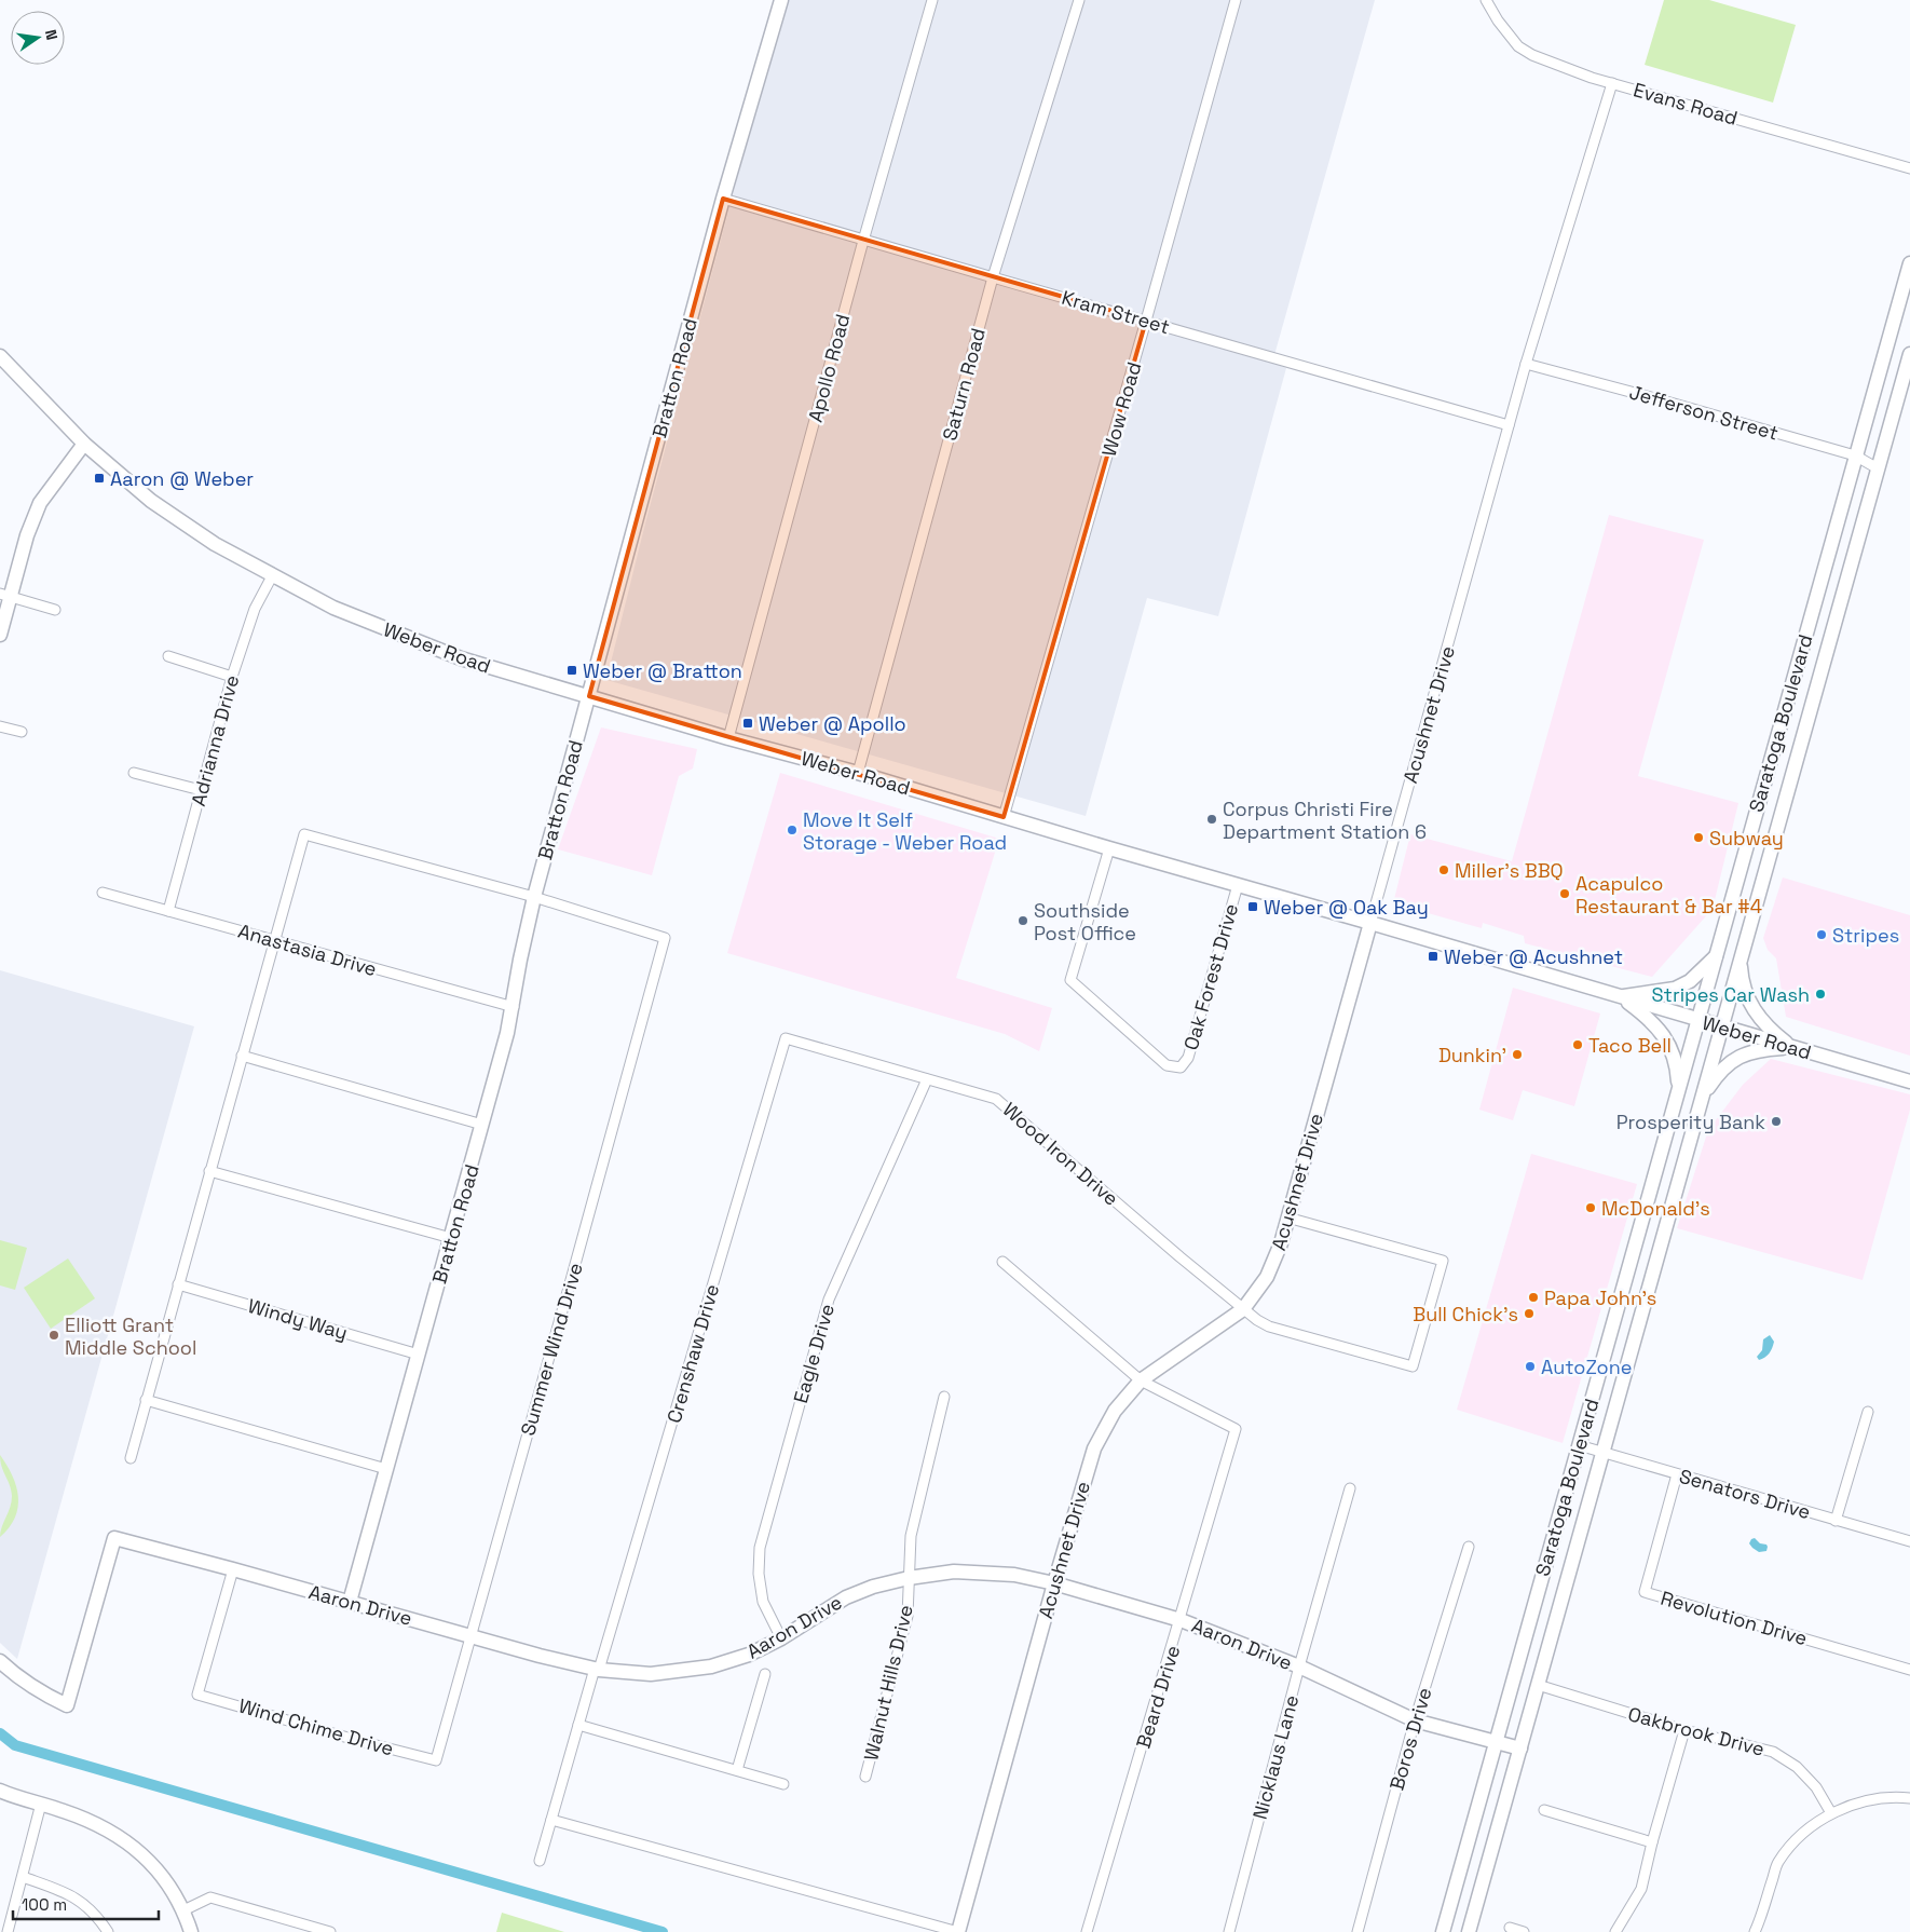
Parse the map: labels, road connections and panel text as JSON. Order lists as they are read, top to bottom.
{
  "streets": {
    "main road": [
      "Bratton Road",
      "Weber Road",
      "Acushnet Drive",
      "Saratoga Boulevard",
      "Aaron Drive"
    ],
    "street": [
      "Evans Road",
      "Kram Street",
      "Apollo Road",
      "Saturn Road",
      "Wow Road",
      "Jefferson Street",
      "Adrianna Drive",
      "Anastasia Drive",
      "Oak Forest Drive",
      "Wood Iron Drive",
      "Windy Way",
      "Summer Wind Drive",
      "Crenshaw Drive",
      "Eagle Drive",
      "Senators Drive",
      "Revolution Drive",
      "Walnut Hills Drive",
      "Beard Drive",
      "Wind Chime Drive",
      "Oakbrook Drive",
      "Boros Drive",
      "Nicklaus Lane"
    ]
  },
  "crossings": [
    ["Evans Road", "Acushnet Drive"],
    ["Kram Street", "Apollo Road"],
    ["Kram Street", "Bratton Road"],
    ["Kram Street", "Saturn Road"],
    ["Kram Street", "Wow Road"],
    ["Kram Street", "Acushnet Drive"],
    ["Apollo Road", "Weber Road"],
    ["Bratton Road", "Weber Road"],
    ["Bratton Road", "Anastasia Drive"],
    ["Bratton Road", "Windy Way"],
    ["Bratton Road", "Summer Wind Drive"],
    ["Bratton Road", "Aaron Drive"],
    ["Saturn Road", "Weber Road"],
    ["Wow Road", "Weber Road"],
    ["Jefferson Street", "Acushnet Drive"],
    ["Jefferson Street", "Saratoga Boulevard"],
    ["Weber Road", "Acushnet Drive"],
    ["Weber Road", "Saratoga Boulevard"],
    ["Weber Road", "Adrianna Drive"],
    ["Weber Road", "Oak Forest Drive"],
    ["Acushnet Drive", "Wood Iron Drive"],
    ["Acushnet Drive", "Aaron Drive"],
    ["Acushnet Drive", "Beard Drive"],
    ["Saratoga Boulevard", "Senators Drive"],
    ["Saratoga Boulevard", "Aaron Drive"],
    ["Saratoga Boulevard", "Oakbrook Drive"],
    ["Adrianna Drive", "Anastasia Drive"],
    ["Wood Iron Drive", "Crenshaw Drive"],
    ["Wood Iron Drive", "Eagle Drive"],
    ["Summer Wind Drive", "Aaron Drive"],
    ["Summer Wind Drive", "Wind Chime Drive"],
    ["Crenshaw Drive", "Aaron Drive"],
    ["Eagle Drive", "Aaron Drive"],
    ["Senators Drive", "Revolution Drive"],
    ["Aaron Drive", "Walnut Hills Drive"],
    ["Aaron Drive", "Beard Drive"],
    ["Aaron Drive", "Wind Chime Drive"],
    ["Aaron Drive", "Boros Drive"],
    ["Aaron Drive", "Nicklaus Lane"]
  ],
  "places": {
    "transit": [
      "Aaron @ Weber",
      "Weber @ Bratton",
      "Weber @ Apollo",
      "Weber @ Oak Bay",
      "Weber @ Acushnet"
    ],
    "other": [
      "Corpus Christi Fire Department Station 6",
      "Move It Self Storage - Weber Road",
      "Subway",
      "Miller's BBQ",
      "Acapulco Restaurant & Bar #4",
      "Southside Post Office",
      "Stripes",
      "Stripes Car Wash",
      "Taco Bell",
      "Dunkin'",
      "Prosperity Bank",
      "McDonald's",
      "Papa John's",
      "Bull Chick's",
      "Elliott Grant Middle School",
      "AutoZone"
    ]
  },
  "scale_bar": "100 m",
  "north": "right"
}
